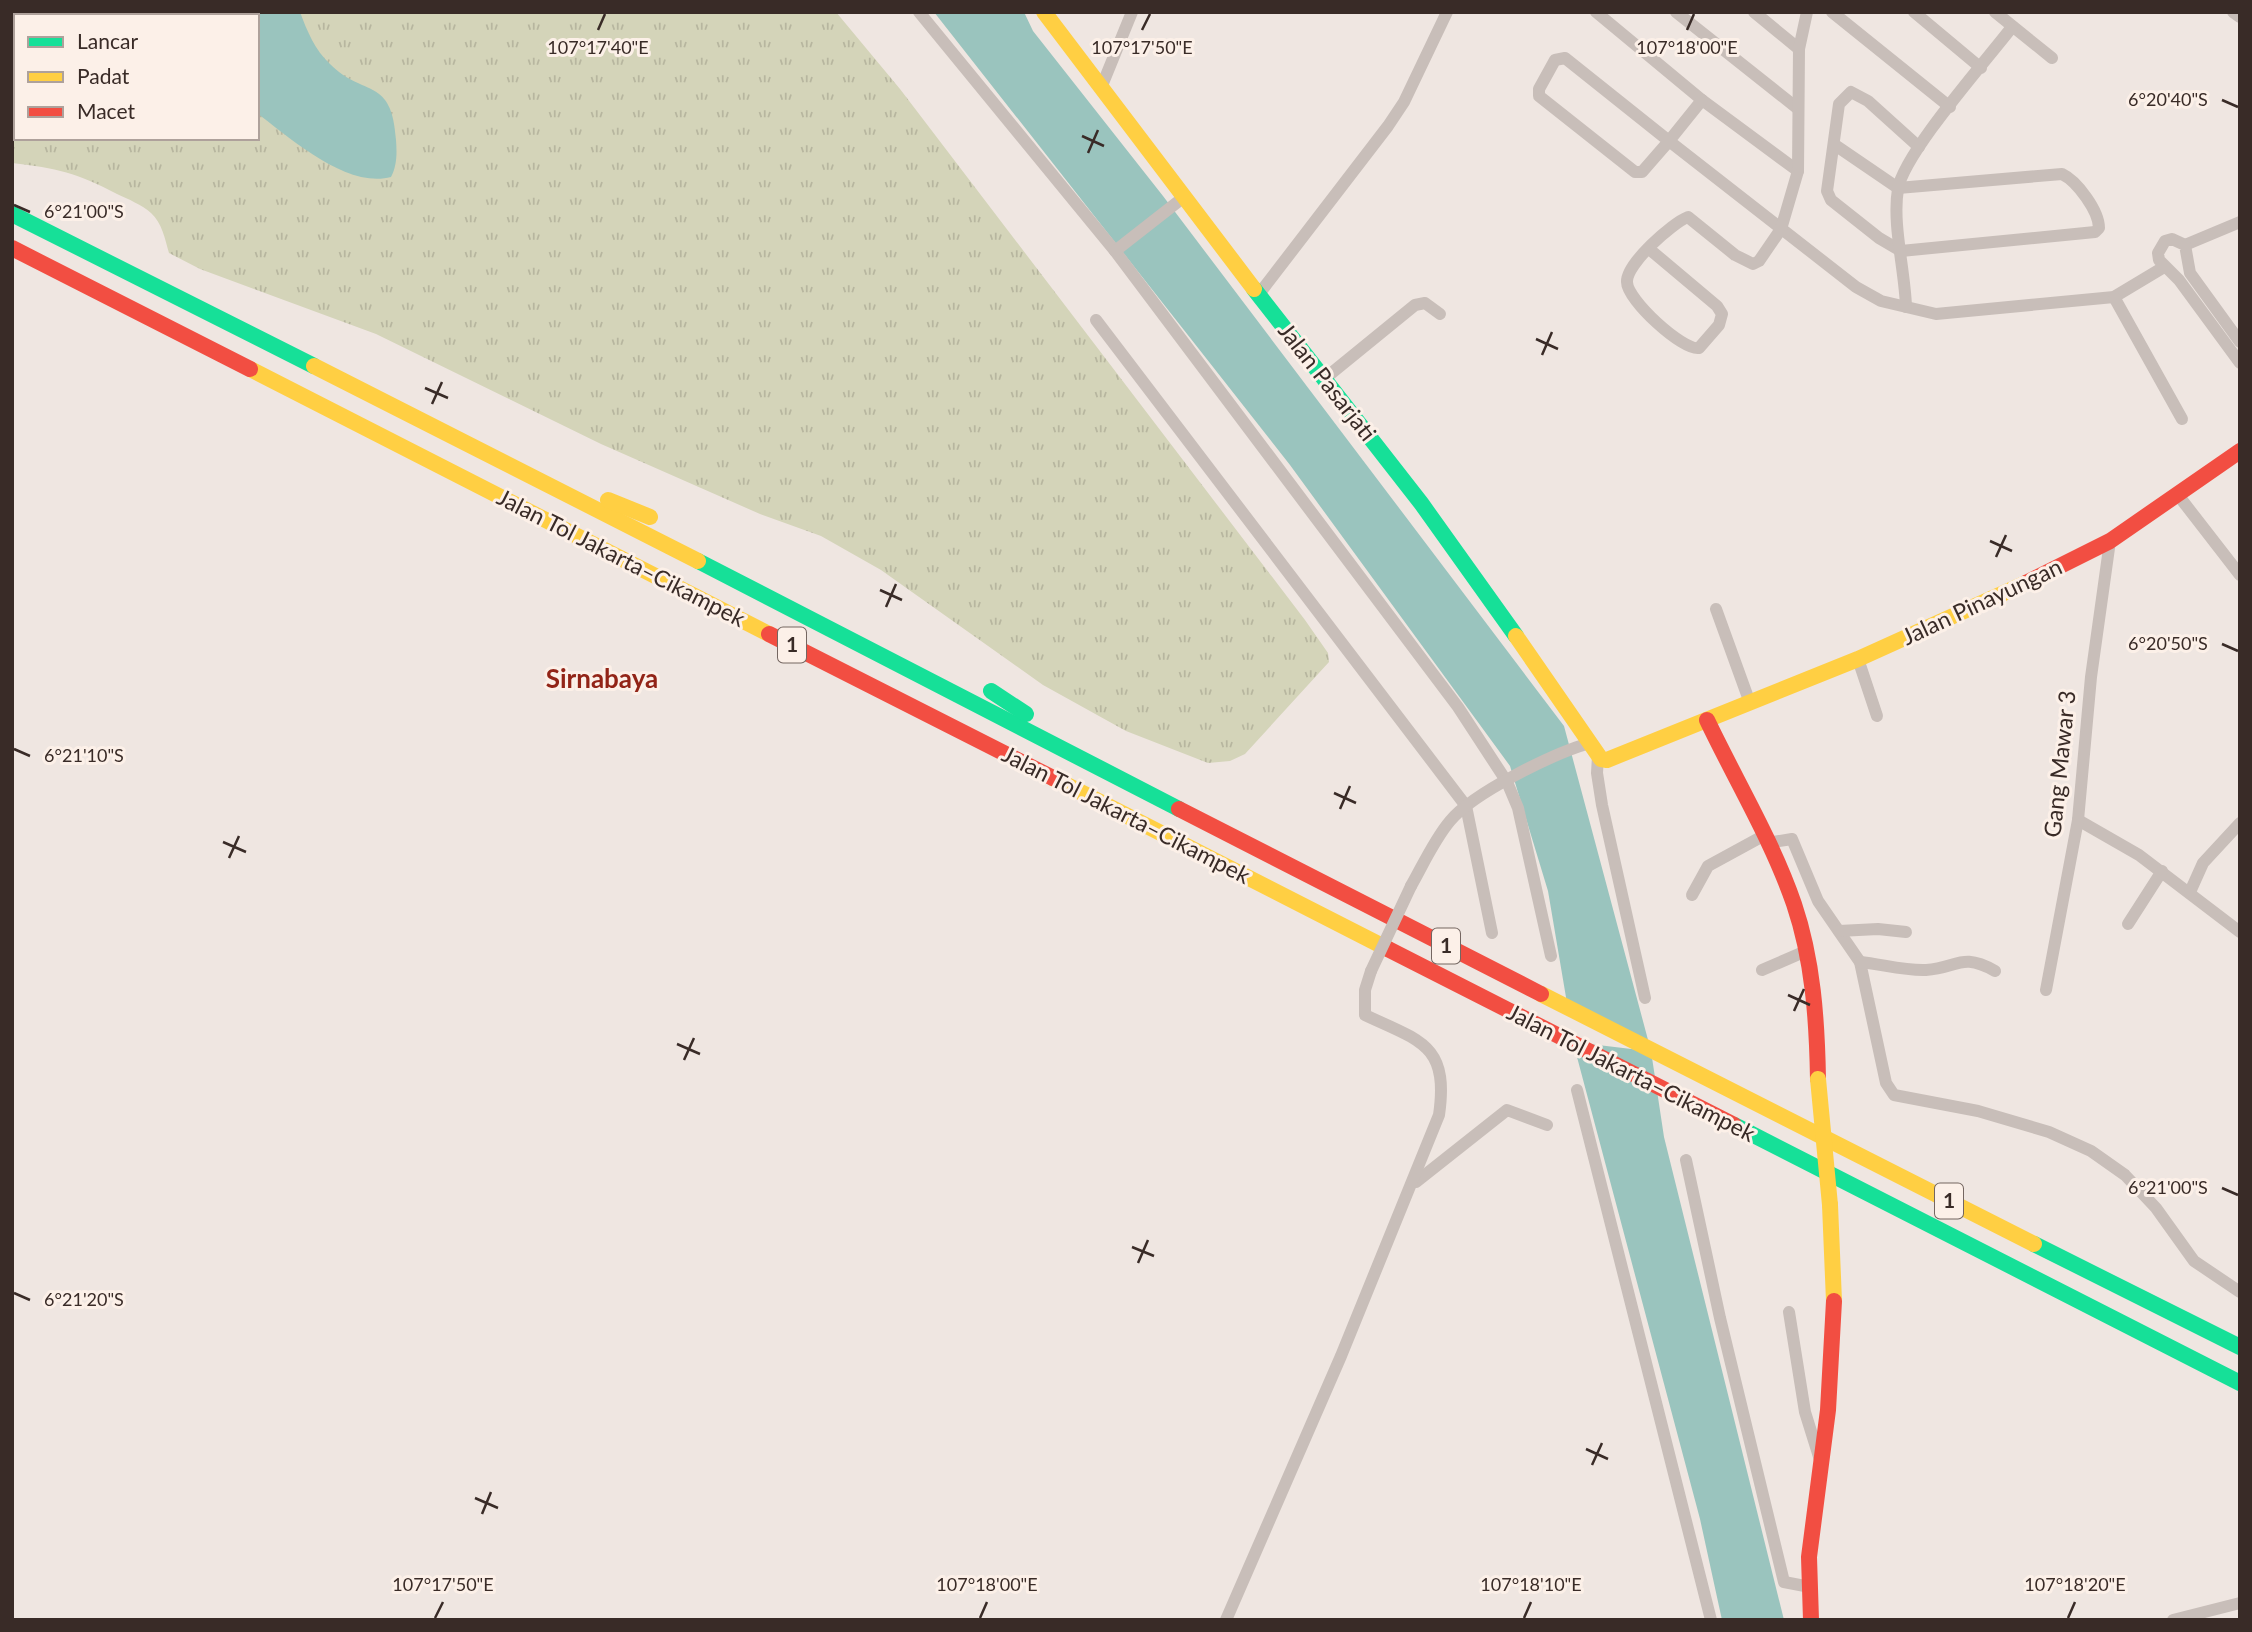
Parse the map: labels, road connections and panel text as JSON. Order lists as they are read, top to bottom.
{
  "streets": {
    "main road": [
      "Jalan Pasarjati",
      "Jalan Tol Jakarta–Cikampek",
      "Jalan Pinayungan",
      "1"
    ],
    "street": ["Gang Mawar 3"]
  },
  "crossings": [
    ["Jalan Pasarjati", "Jalan Pinayungan"],
    ["Jalan Pinayungan", "Gang Mawar 3"]
  ],
  "districts": ["Sirnabaya"],
  "legend": ["Lancar", "Padat", "Macet"],
  "coordinates": [
    "107°17'40\"E",
    "107°17'50\"E",
    "107°18'00\"E",
    "6°20'40\"S",
    "6°21'00\"S",
    "6°20'50\"S",
    "6°21'10\"S",
    "6°21'20\"S",
    "107°18'10\"E",
    "107°18'20\"E"
  ]
}
